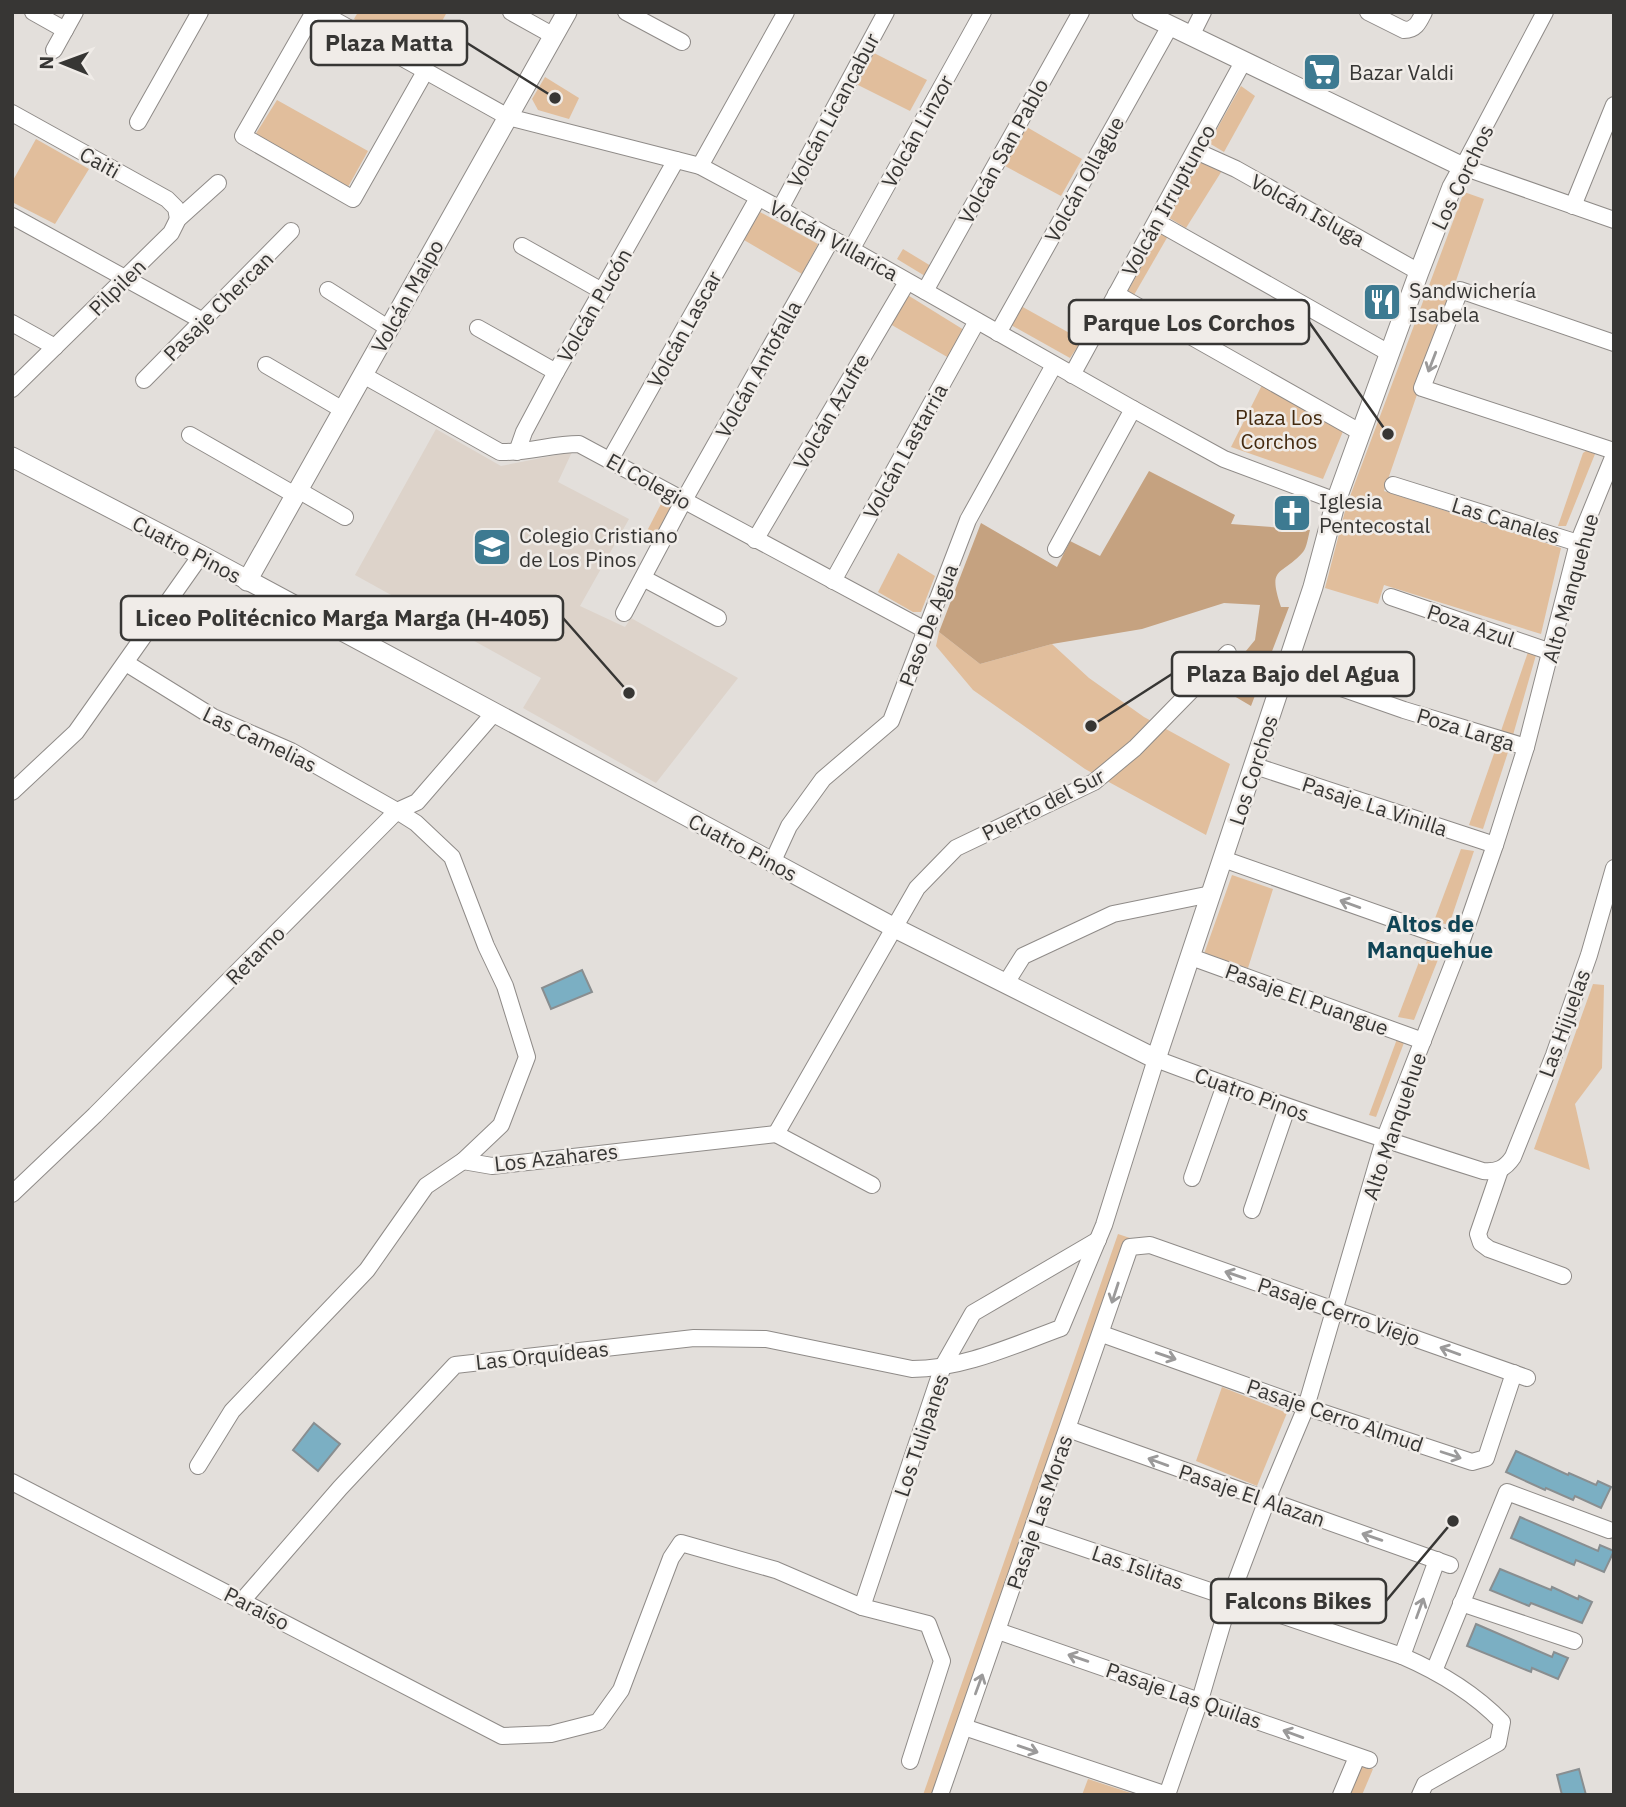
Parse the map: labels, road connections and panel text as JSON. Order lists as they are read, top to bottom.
{
  "streets": {
    "street": [
      "Volcán Licancabur",
      "Volcán Linzor",
      "Volcán San Pablo",
      "Caiti",
      "Los Corchos",
      "Volcán Ollague",
      "Volcán Irruptunco",
      "Volcán Isluga",
      "Volcán Villarica",
      "Pilpilen",
      "Volcán Maipo",
      "Volcán Pucón",
      "Pasaje Chercan",
      "Volcán Lascar",
      "Volcán Antofalla",
      "Volcán Azufre",
      "Volcán Lastarria",
      "El Colegio",
      "Las Canales",
      "Cuatro Pinos",
      "Alto Manquehue",
      "Paso De Agua",
      "Poza Azul",
      "Poza Larga",
      "Las Camelias",
      "Puerto del Sur",
      "Pasaje La Vinilla",
      "Retamo",
      "Pasaje El Puangue",
      "Las Hijuelas",
      "Los Azahares",
      "Pasaje Cerro Viejo",
      "Las Orquídeas",
      "Pasaje Cerro Almud",
      "Los Tulipanes",
      "Pasaje El Alazan",
      "Pasaje Las Moras",
      "Las Islitas",
      "Paraíso",
      "Pasaje Las Quilas"
    ]
  },
  "crossings": [
    ["Volcán Licancabur", "Volcán Villarica"],
    ["Volcán Linzor", "Volcán Villarica"],
    ["Volcán San Pablo", "Volcán Villarica"],
    ["Caiti", "Pilpilen"],
    ["Los Corchos", "Volcán Isluga"],
    ["Los Corchos", "Volcán Villarica"],
    ["Los Corchos", "Cuatro Pinos"],
    ["Los Corchos", "Poza Larga"],
    ["Los Corchos", "Pasaje La Vinilla"],
    ["Los Corchos", "Pasaje El Puangue"],
    ["Los Corchos", "Los Tulipanes"],
    ["Volcán Ollague", "Volcán Villarica"],
    ["Volcán Irruptunco", "Volcán Isluga"],
    ["Volcán Irruptunco", "Volcán Villarica"],
    ["Volcán Villarica", "Volcán Maipo"],
    ["Volcán Villarica", "Volcán Pucón"],
    ["Volcán Villarica", "Volcán Lascar"],
    ["Volcán Villarica", "Volcán Antofalla"],
    ["Volcán Villarica", "Volcán Azufre"],
    ["Volcán Villarica", "Volcán Lastarria"],
    ["Volcán Villarica", "Paso De Agua"],
    ["Volcán Maipo", "El Colegio"],
    ["Volcán Maipo", "Cuatro Pinos"],
    ["Volcán Pucón", "El Colegio"],
    ["Volcán Lascar", "El Colegio"],
    ["Volcán Antofalla", "El Colegio"],
    ["Volcán Azufre", "El Colegio"],
    ["Volcán Lastarria", "El Colegio"],
    ["El Colegio", "Paso De Agua"],
    ["Las Canales", "Alto Manquehue"],
    ["Cuatro Pinos", "Alto Manquehue"],
    ["Cuatro Pinos", "Paso De Agua"],
    ["Cuatro Pinos", "Puerto del Sur"],
    ["Cuatro Pinos", "Retamo"],
    ["Cuatro Pinos", "Las Hijuelas"],
    ["Alto Manquehue", "Poza Azul"],
    ["Alto Manquehue", "Poza Larga"],
    ["Alto Manquehue", "Pasaje La Vinilla"],
    ["Alto Manquehue", "Pasaje El Puangue"],
    ["Alto Manquehue", "Pasaje Cerro Viejo"],
    ["Alto Manquehue", "Pasaje Cerro Almud"],
    ["Alto Manquehue", "Pasaje El Alazan"],
    ["Alto Manquehue", "Las Islitas"],
    ["Alto Manquehue", "Pasaje Las Quilas"],
    ["Las Camelias", "Retamo"],
    ["Las Camelias", "Los Azahares"],
    ["Pasaje Cerro Viejo", "Pasaje Cerro Almud"],
    ["Pasaje Cerro Viejo", "Pasaje Las Moras"],
    ["Las Orquídeas", "Los Tulipanes"],
    ["Las Orquídeas", "Paraíso"],
    ["Pasaje Cerro Almud", "Pasaje Las Moras"],
    ["Los Tulipanes", "Paraíso"],
    ["Pasaje El Alazan", "Pasaje Las Moras"],
    ["Pasaje El Alazan", "Las Islitas"],
    ["Pasaje Las Moras", "Las Islitas"],
    ["Pasaje Las Moras", "Pasaje Las Quilas"]
  ],
  "one_way": ["Pasaje Cerro Viejo", "Pasaje Cerro Almud", "Pasaje El Alazan"],
  "districts": ["Altos de Manquehue"],
  "parks": ["Plaza Los Corchos"],
  "places": {
    "supermarket": ["Bazar Valdi"],
    "other": [
      "Plaza Matta",
      "Parque Los Corchos",
      "Liceo Politécnico Marga Marga (H-405)",
      "Plaza Bajo del Agua",
      "Falcons Bikes"
    ],
    "restaurant": ["Sandwichería Isabela"],
    "church": ["Iglesia Pentecostal"],
    "school or university": ["Colegio Cristiano de Los Pinos"]
  },
  "north": "left"
}
